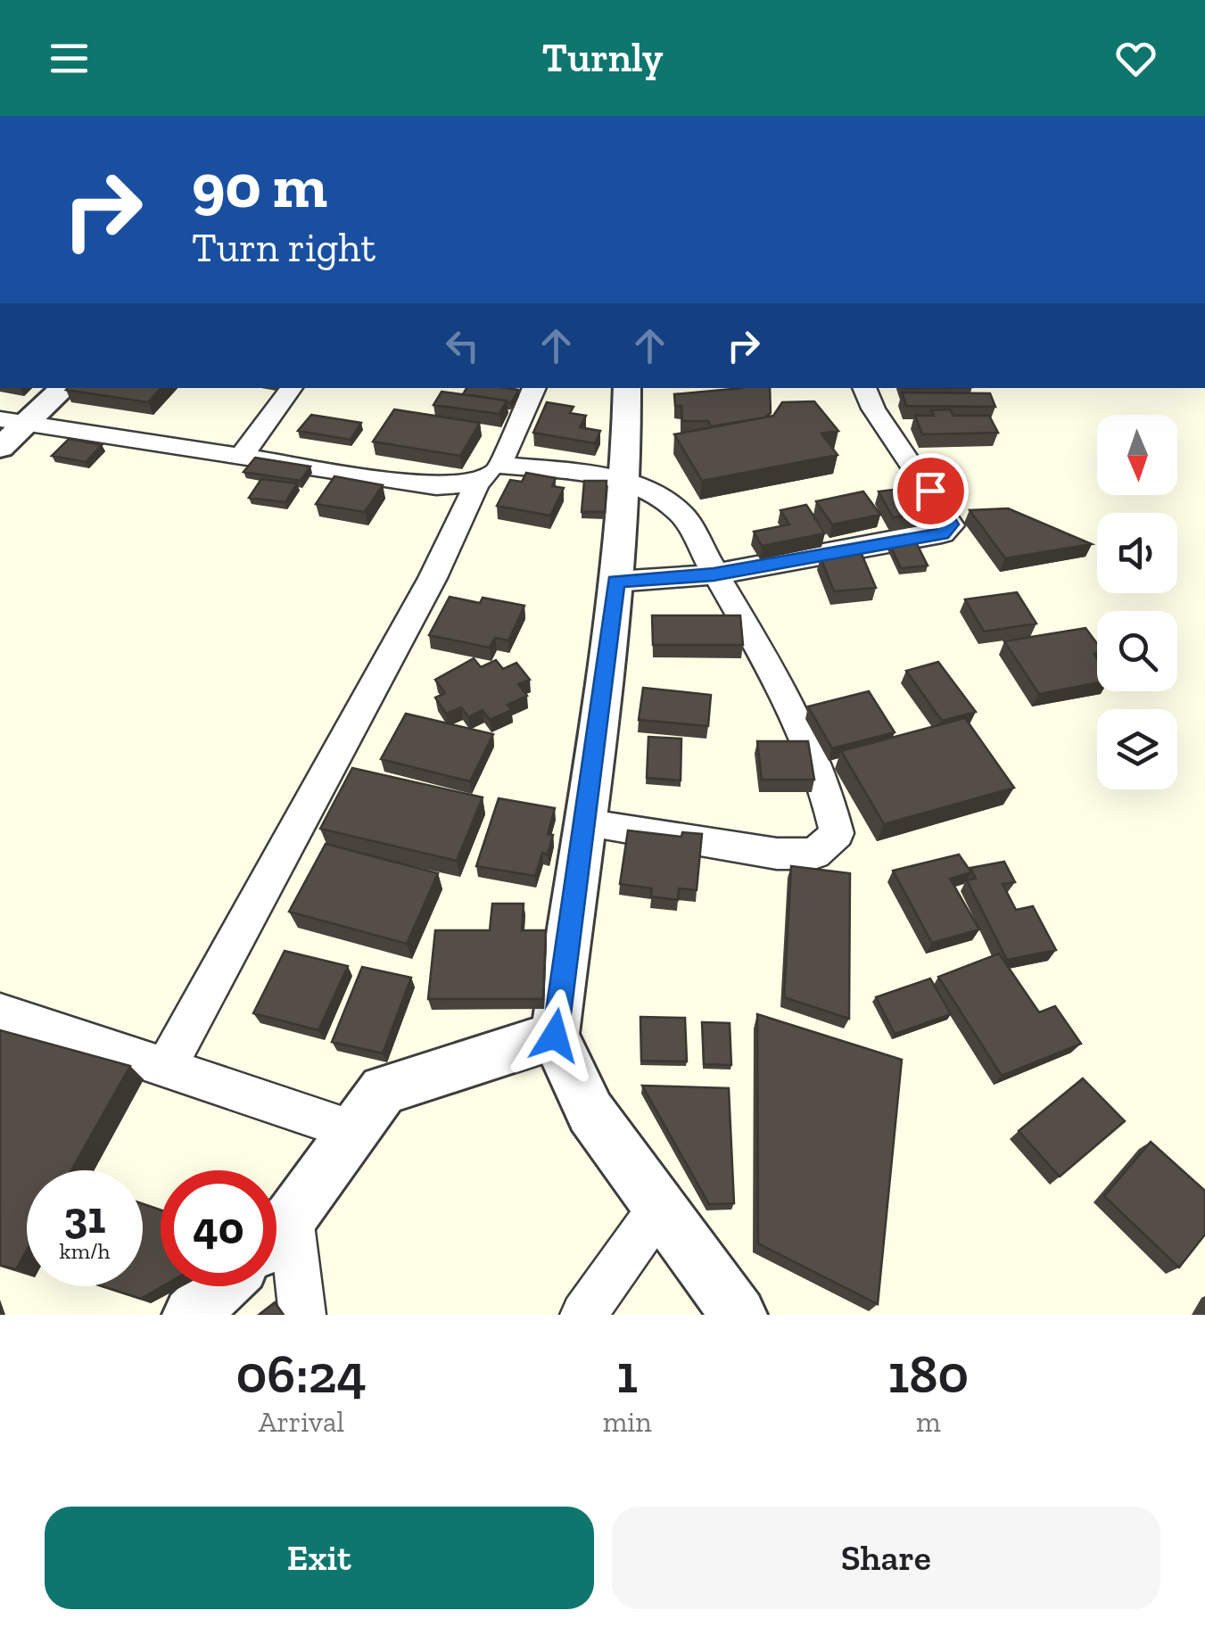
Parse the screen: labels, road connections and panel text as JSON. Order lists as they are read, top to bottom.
{
  "north": "bottom",
  "page": {
    "header": "Turnly",
    "turn": ["90 m", "Turn right"],
    "speed": "31 km/h",
    "limit": "40",
    "eta": [
      "06:24",
      "Arrival",
      "1",
      "min",
      "180",
      "m"
    ],
    "buttons": ["Exit", "Share"]
  }
}
